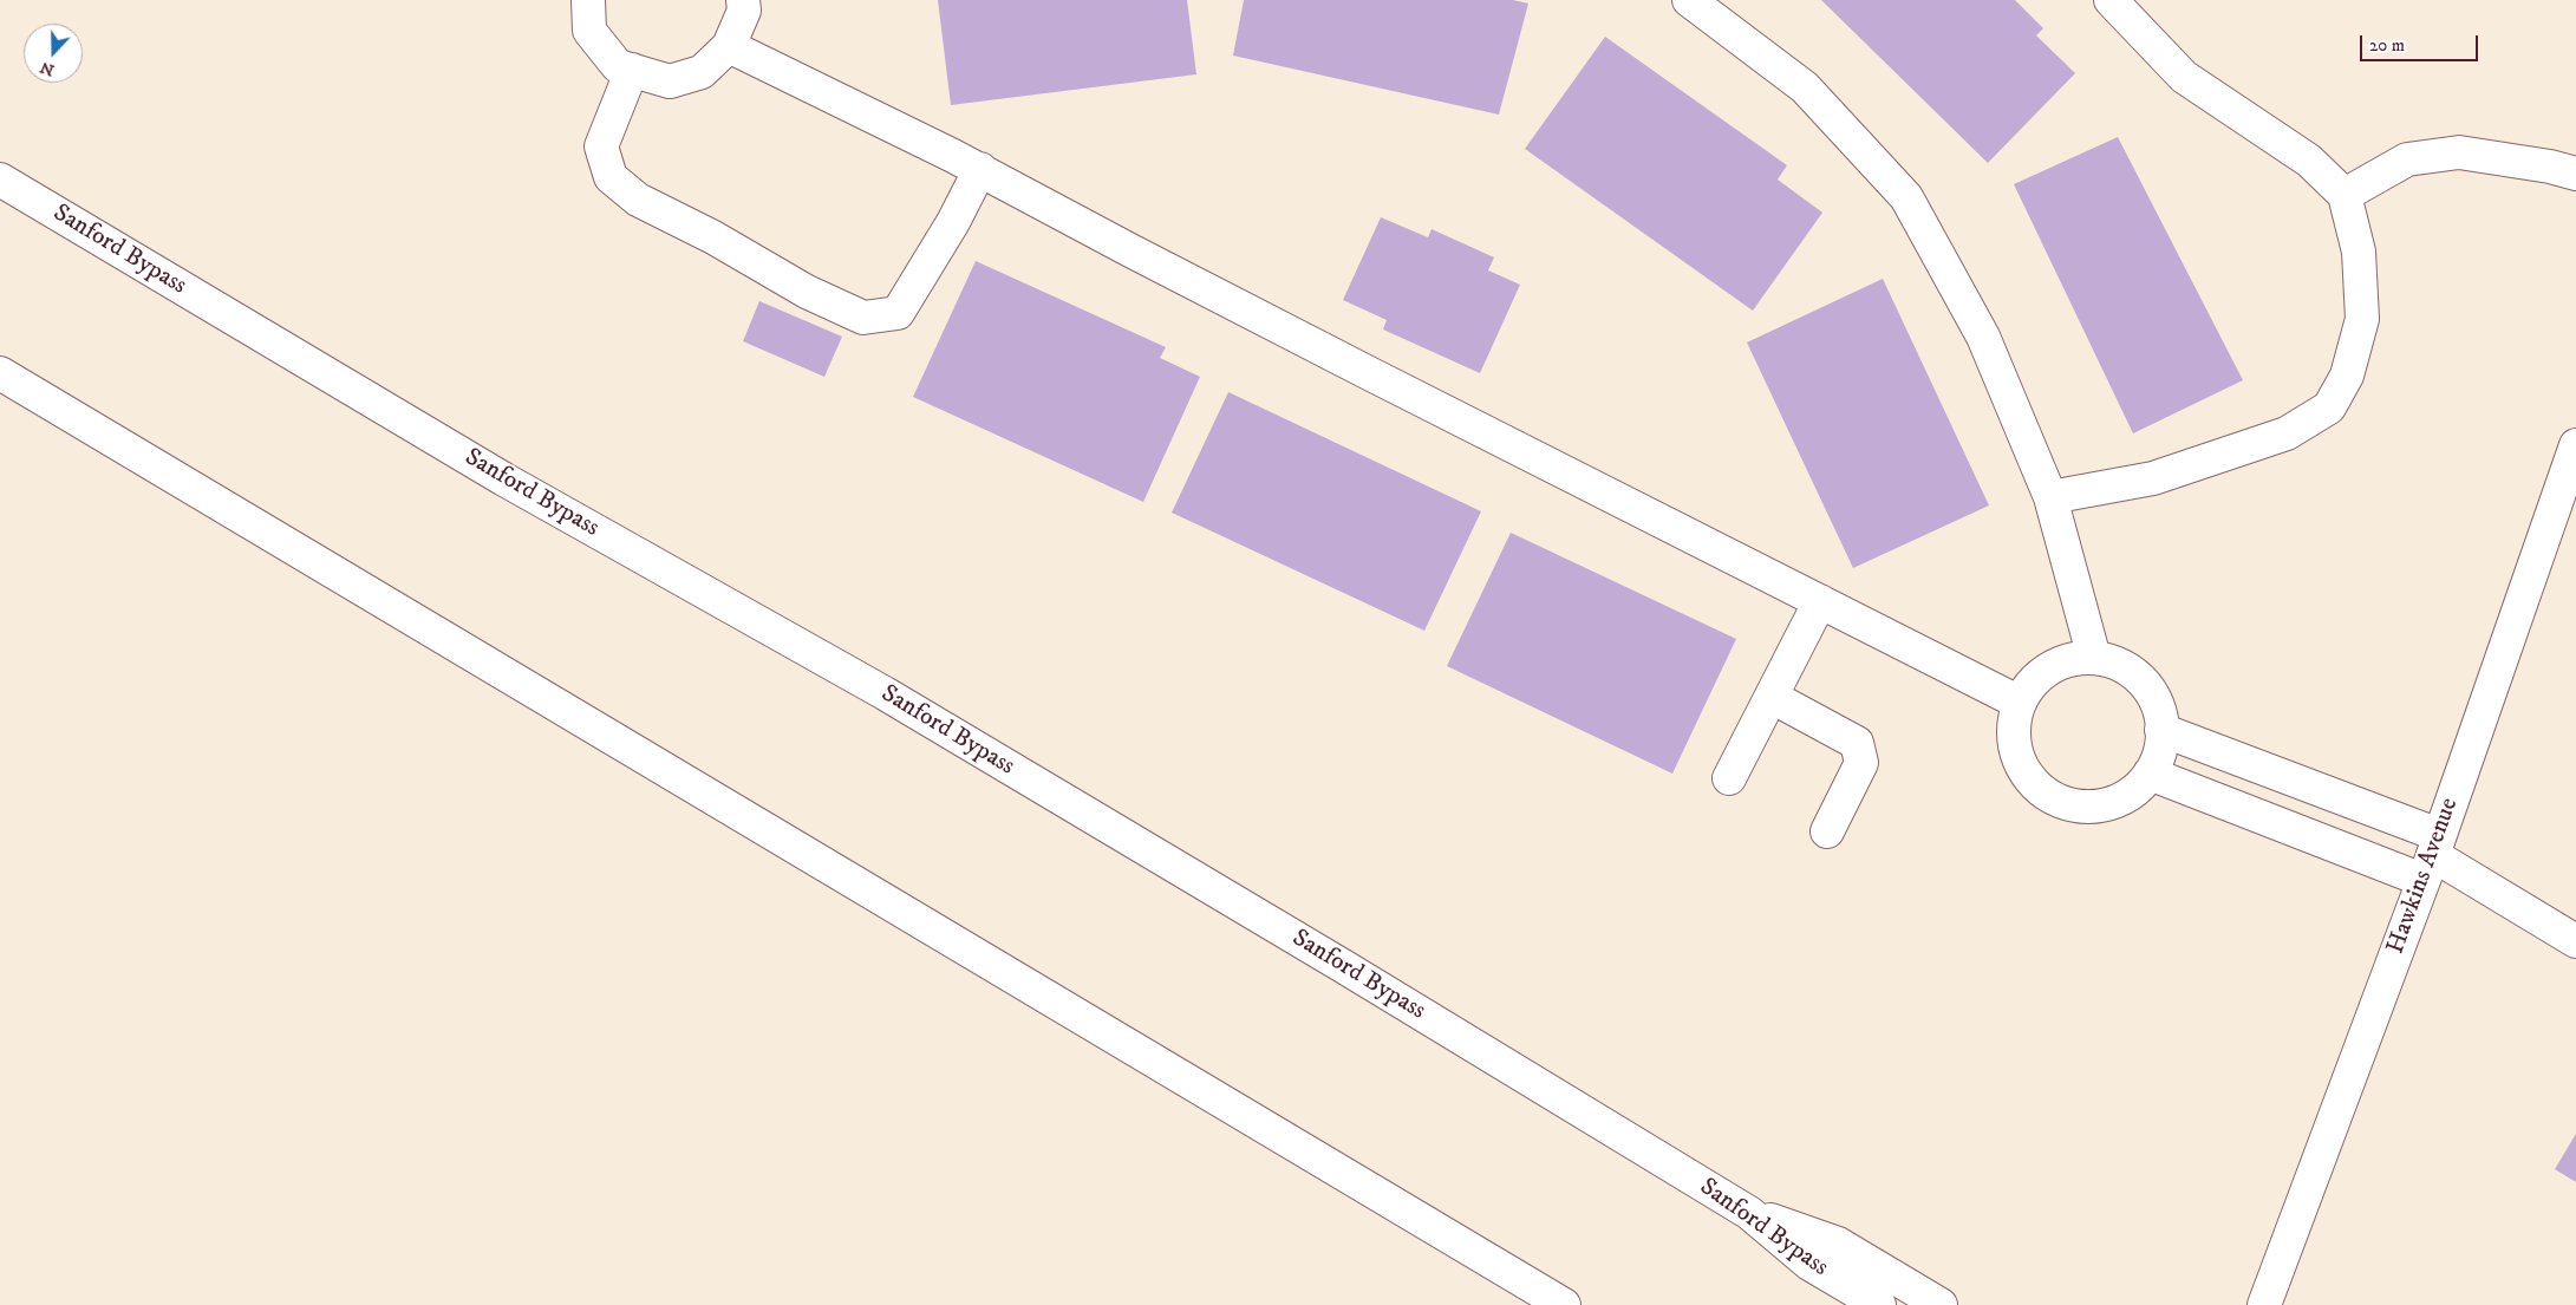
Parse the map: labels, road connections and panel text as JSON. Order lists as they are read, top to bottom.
{
  "streets": {
    "main road": ["Sanford Bypass", "Hawkins Avenue"]
  },
  "scale_bar": "20 m",
  "north": "bottom"
}
